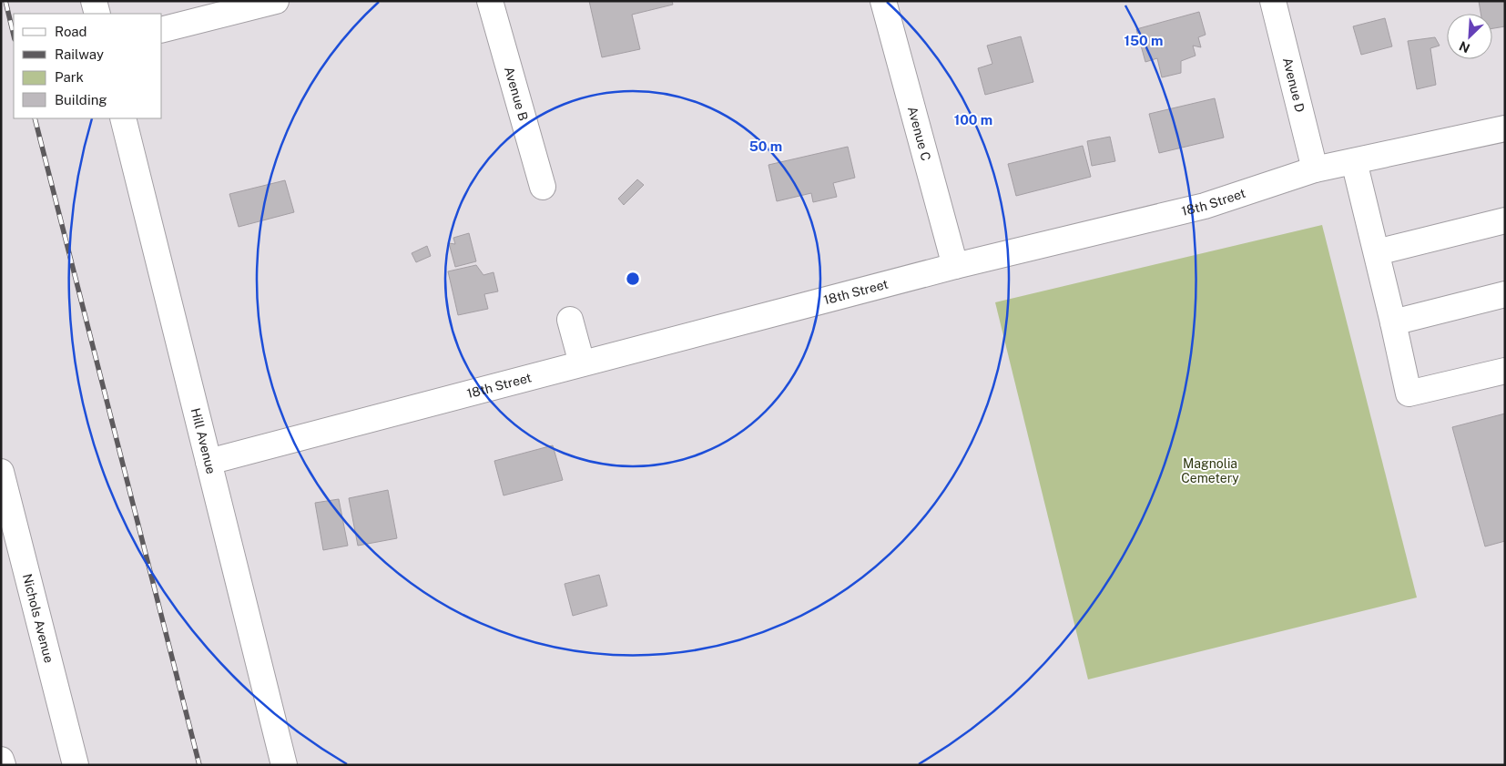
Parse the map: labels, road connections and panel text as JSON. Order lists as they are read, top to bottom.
{
  "streets": {
    "street": [
      "Avenue D",
      "Avenue B",
      "Avenue C",
      "18th Street",
      "Hill Avenue",
      "Nichols Avenue"
    ]
  },
  "crossings": [
    ["Avenue D", "18th Street"],
    ["Avenue C", "18th Street"],
    ["18th Street", "Hill Avenue"]
  ],
  "parks": ["Magnolia Cemetery"],
  "legend": [
    "Road",
    "Railway",
    "Park",
    "Building"
  ],
  "north": "bottom left",
  "rings": ["150 m", "100 m", "50 m"]
}
